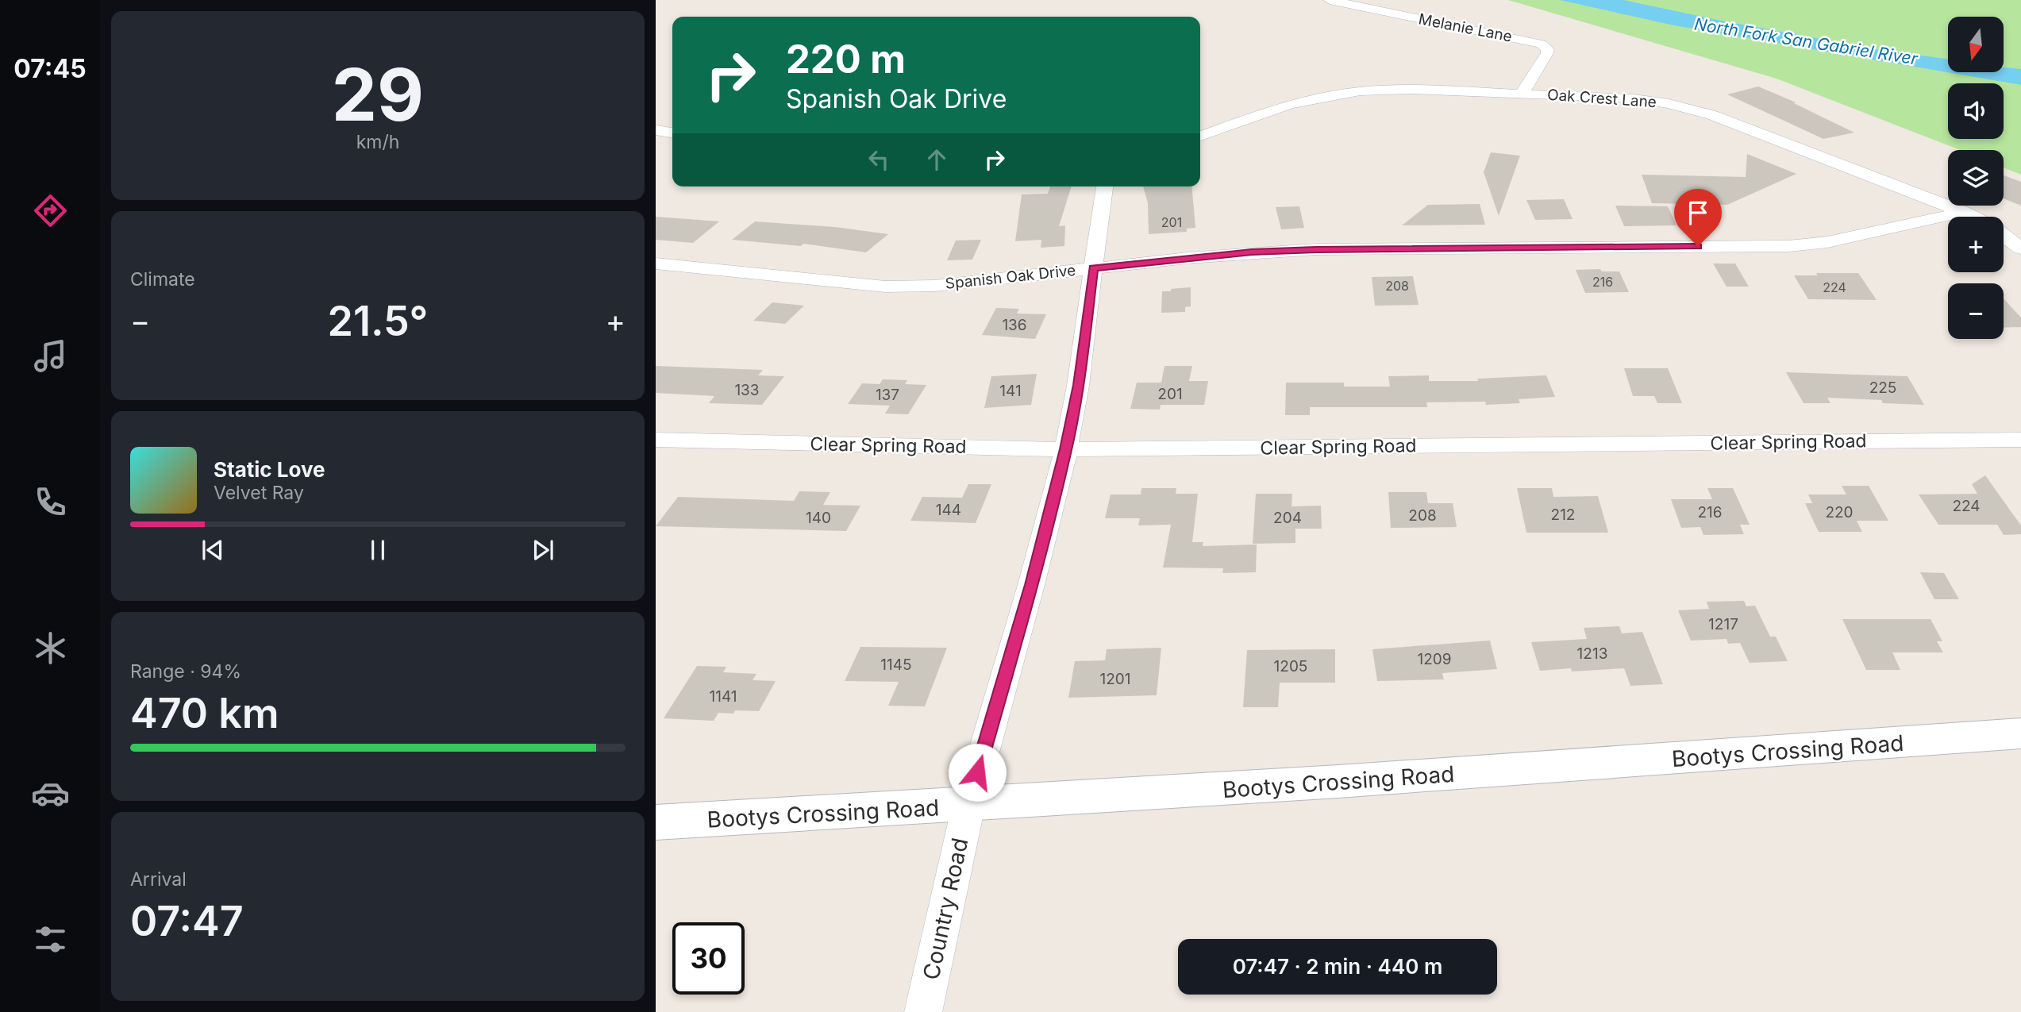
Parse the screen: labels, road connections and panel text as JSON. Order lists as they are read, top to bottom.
{
  "streets": {
    "street": [
      "Melanie Lane",
      "Oak Crest Lane",
      "Spanish Oak Drive",
      "Clear Spring Road",
      "Bootys Crossing Road",
      "Country Road"
    ]
  },
  "crossings": [
    ["Melanie Lane", "Oak Crest Lane"],
    ["Oak Crest Lane", "Spanish Oak Drive"],
    ["Spanish Oak Drive", "Country Road"],
    ["Clear Spring Road", "Country Road"],
    ["Bootys Crossing Road", "Country Road"]
  ],
  "water": ["North Fork San Gabriel River"],
  "house_numbers": [
    "201",
    "216",
    "208",
    "224",
    "136",
    "225",
    "133",
    "141",
    "201",
    "137",
    "224",
    "144",
    "216",
    "220",
    "212",
    "208",
    "140",
    "204",
    "1217",
    "1213",
    "1209",
    "1145",
    "1205",
    "1201",
    "1141"
  ],
  "north": "bottom",
  "page": {
    "tabs": "07:45",
    "tile": [
      ["29", "km/h"],
      "Climate",
      ["Range · 94%", "470 km"],
      ["Arrival", "07:47"]
    ],
    "map_buttons": ["+", "−"],
    "turn": ["220 m", "Spanish Oak Drive"],
    "heat": ["−", "21.5°", "+"],
    "song": ["Static Love", "Velvet Ray"],
    "limit": "30",
    "trip": "07:47 · 2 min · 440 m"
  }
}
